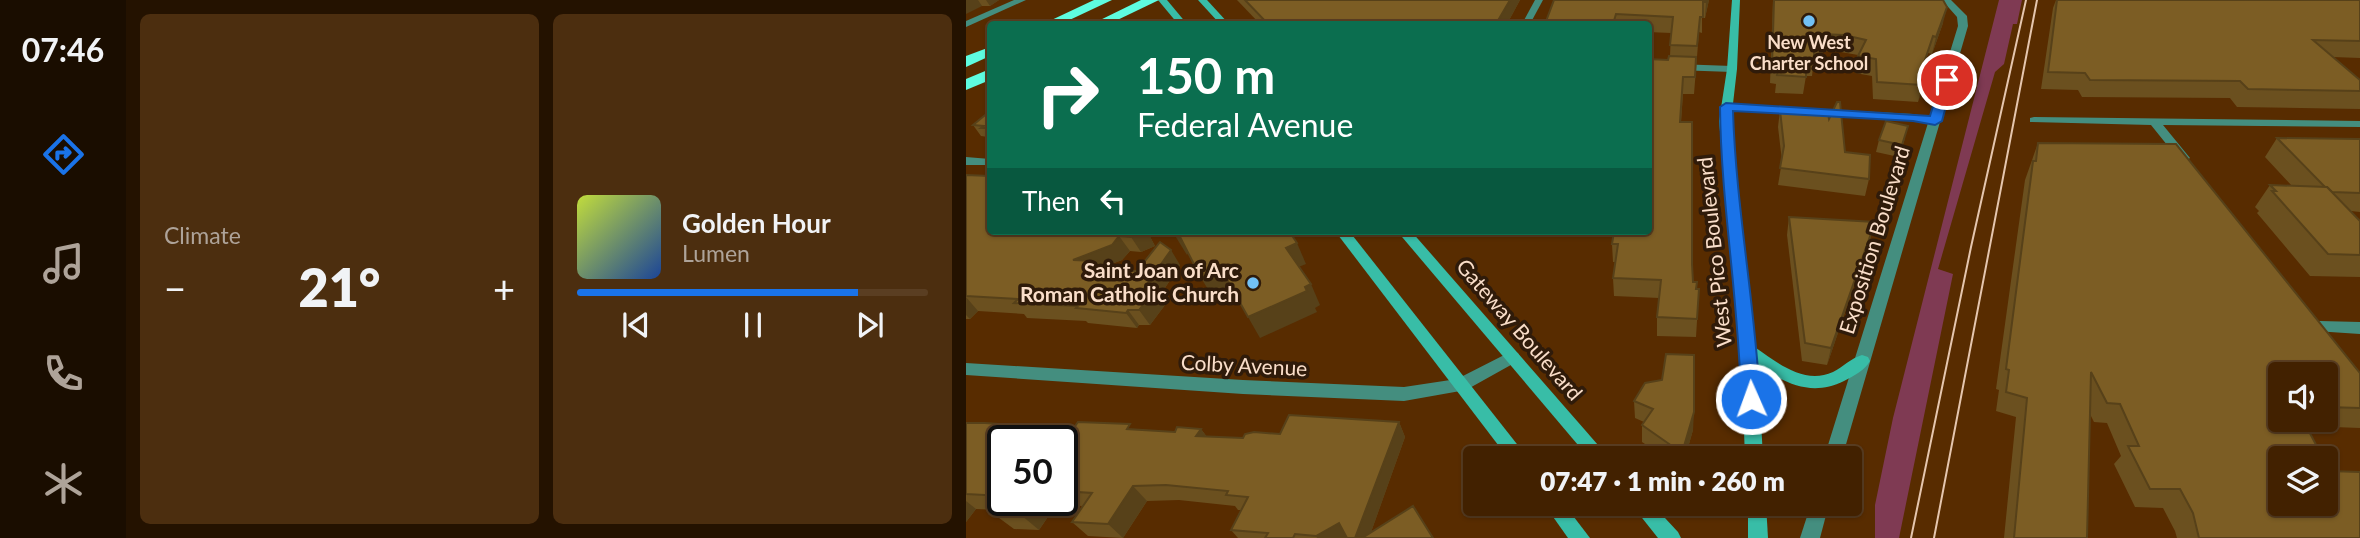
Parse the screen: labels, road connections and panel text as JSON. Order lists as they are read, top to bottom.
{
  "streets": {
    "main road": ["West Pico Boulevard", "Gateway Boulevard"],
    "street": ["Exposition Boulevard", "Colby Avenue"]
  },
  "crossings": [
    ["Gateway Boulevard", "Colby Avenue"]
  ],
  "places": ["New West Charter School", "Saint Joan of Arc Roman Catholic Church"],
  "page": {
    "tabs": "07:46",
    "tile": "Climate",
    "turn": ["150 m", "Federal Avenue"],
    "then": "Then",
    "song": ["Golden Hour", "Lumen"],
    "heat": ["−", "21°", "+"],
    "limit": "50",
    "trip": "07:47 · 1 min · 260 m"
  }
}
